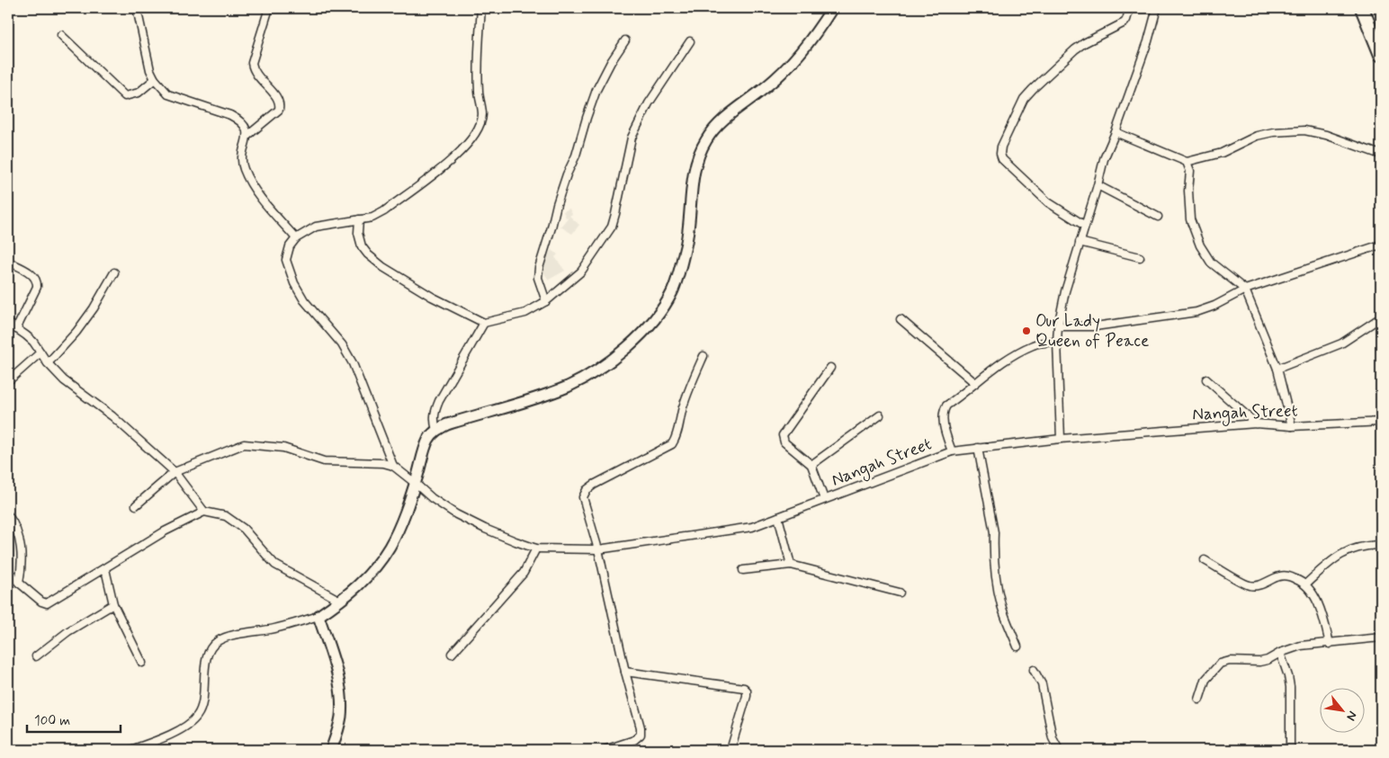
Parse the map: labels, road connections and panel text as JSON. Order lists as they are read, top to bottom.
{
  "streets": {
    "street": ["Nangah Street"]
  },
  "places": ["Our Lady Queen of Peace"],
  "scale_bar": "100 m",
  "north": "bottom right"
}
